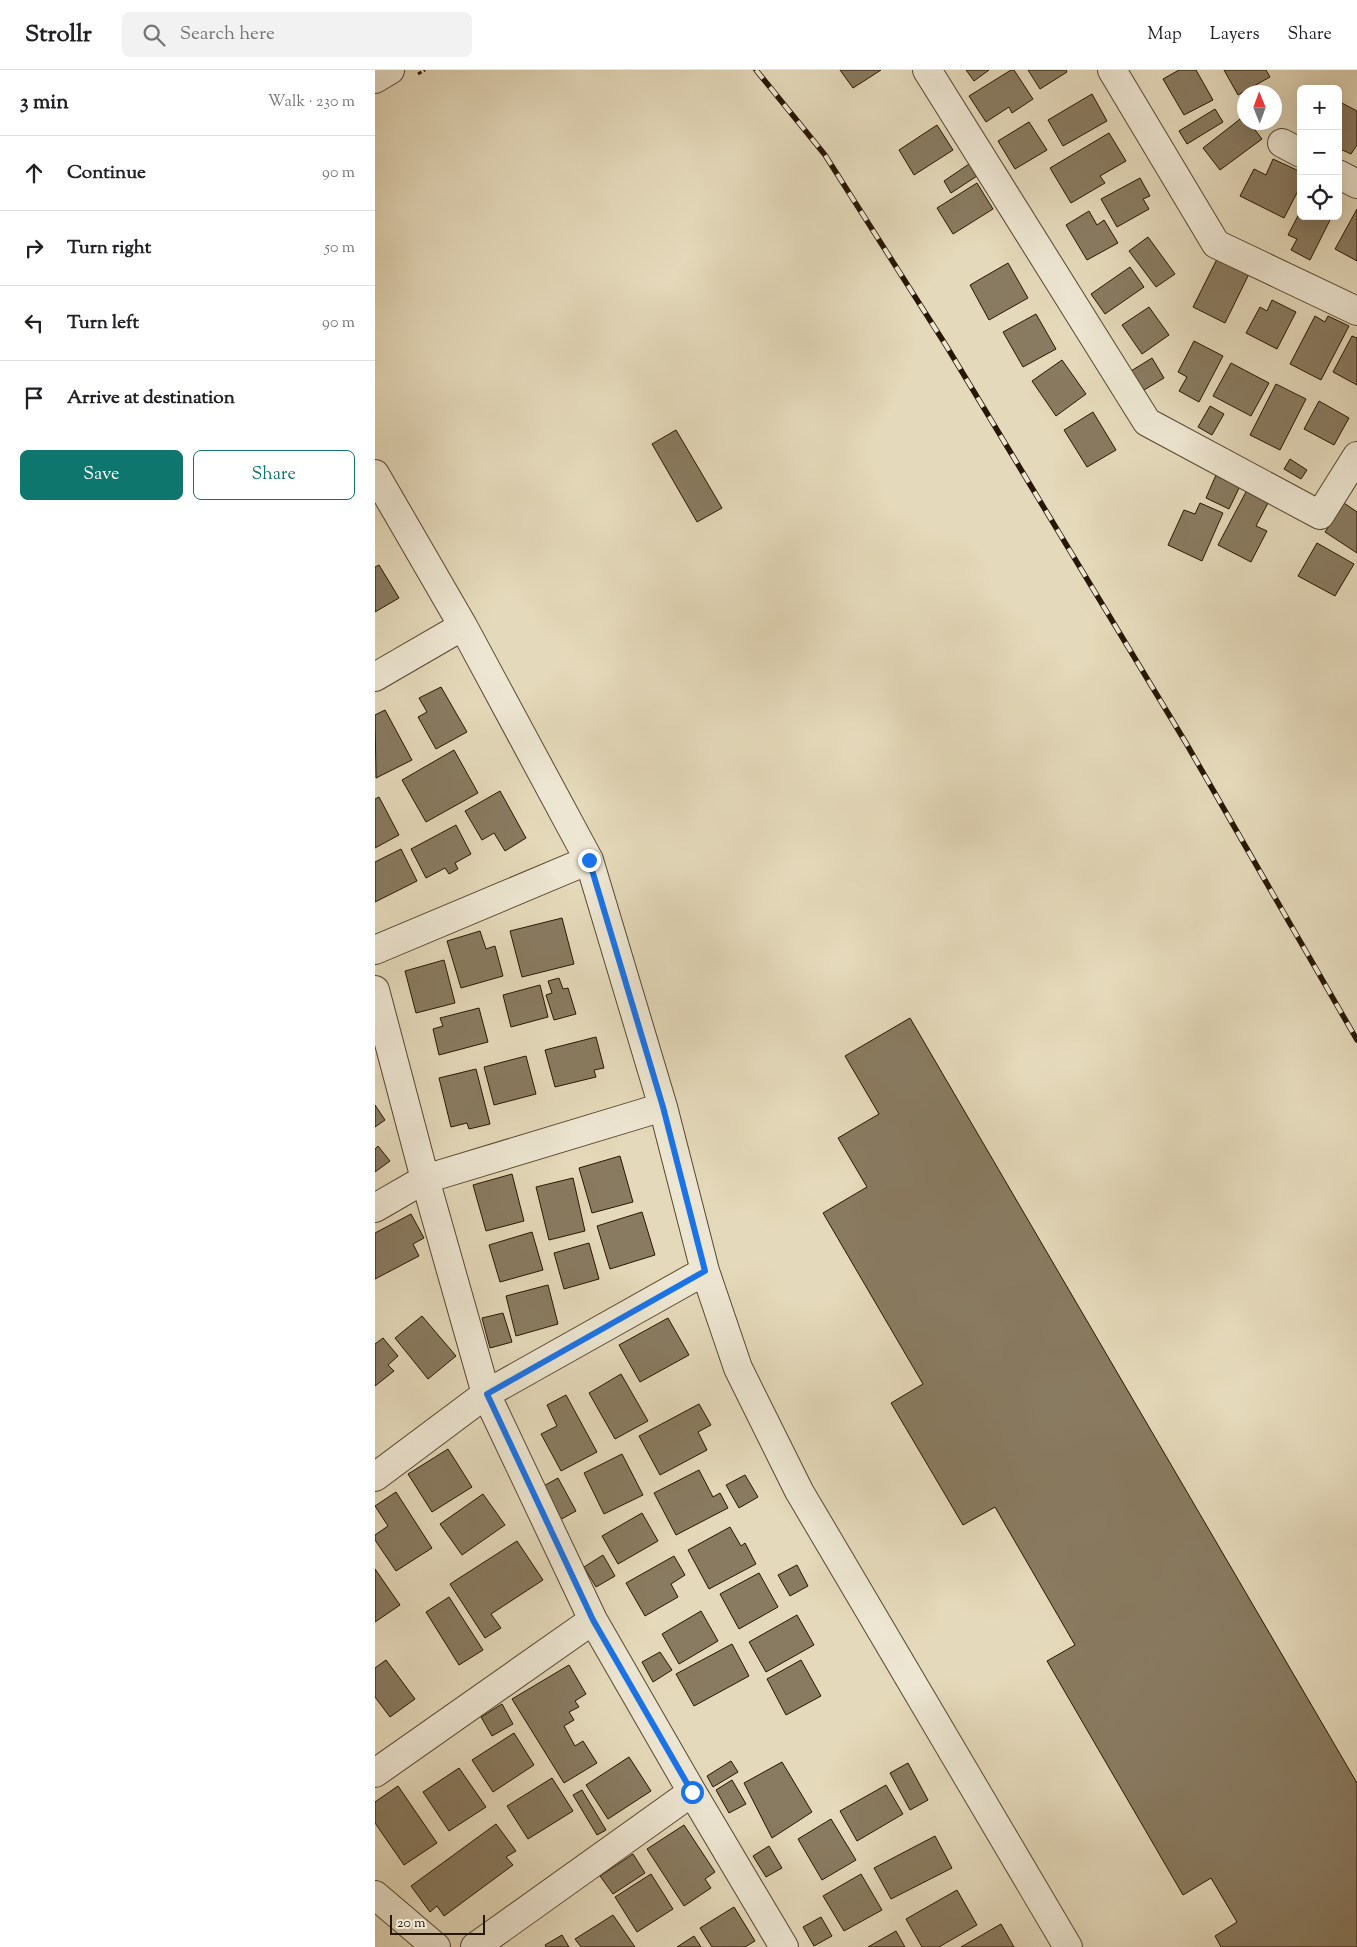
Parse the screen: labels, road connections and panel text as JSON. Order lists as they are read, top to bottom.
{
  "scale_bar": "20 m",
  "north": "top",
  "page": {
    "header": "Strollr",
    "search": "Search here",
    "nav": ["Map", "Layers", "Share"],
    "heading": ["3 min", "Walk · 230 m"],
    "map_buttons": ["+", "−"],
    "list": [
      ["Continue", "90 m"],
      ["Turn right", "50 m"],
      ["Turn left", "90 m"],
      "Arrive at destination"
    ],
    "buttons": ["Save", "Share"],
    "scale": "20 m"
  }
}
